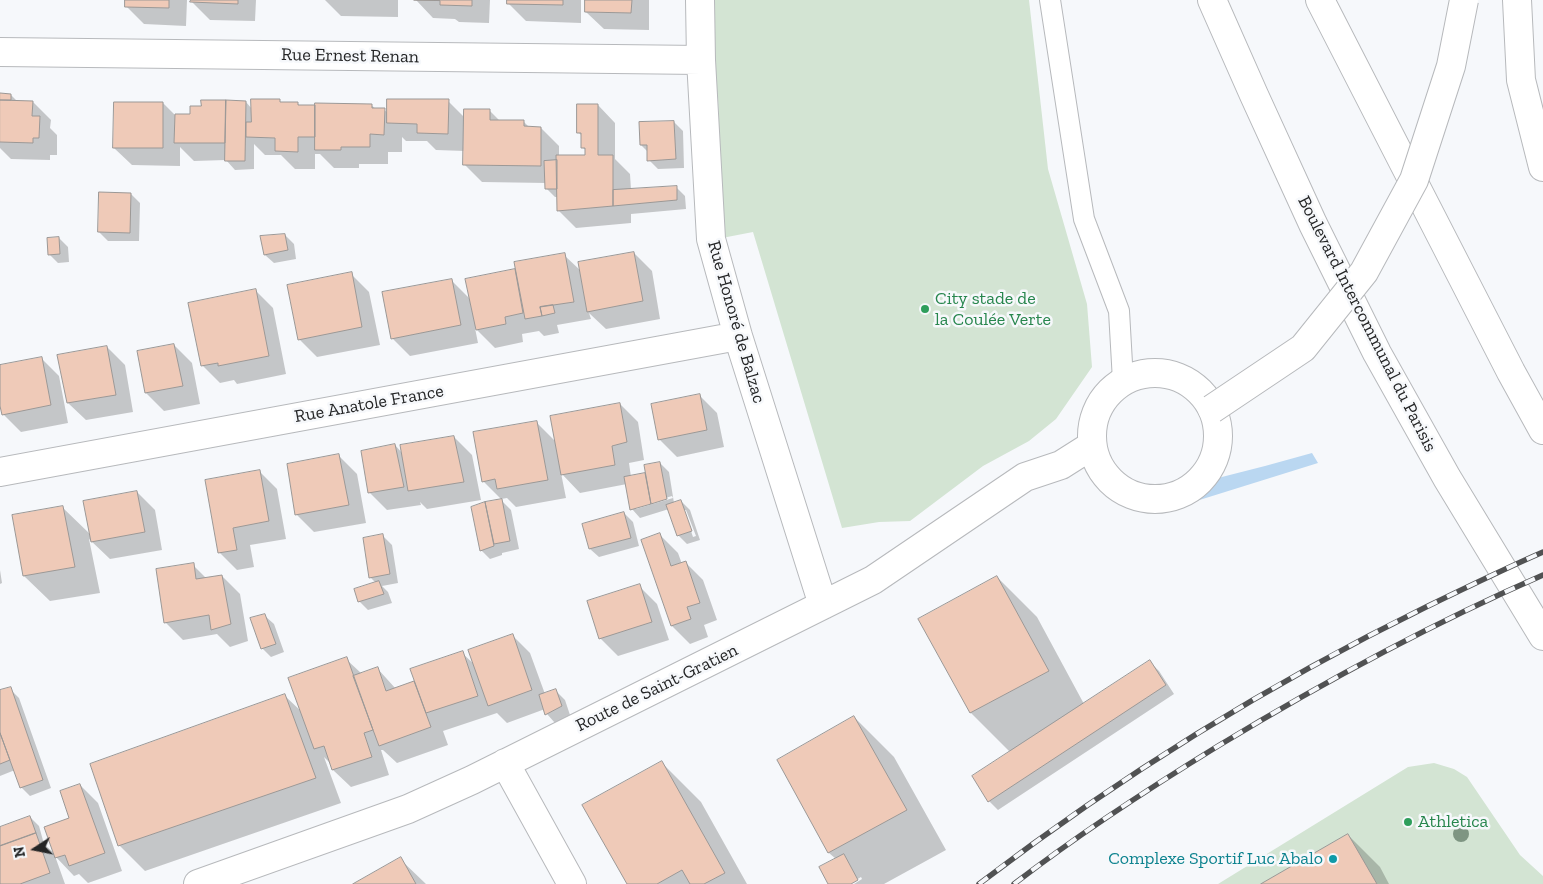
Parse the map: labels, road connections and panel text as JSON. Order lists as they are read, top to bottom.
{
  "streets": {
    "main road": [
      "Rue Ernest Renan",
      "Rue Honoré de Balzac",
      "Boulevard Intercommunal du Parisis",
      "Rue Anatole France",
      "Route de Saint-Gratien"
    ]
  },
  "crossings": [
    ["Rue Ernest Renan", "Rue Honoré de Balzac"],
    ["Rue Honoré de Balzac", "Rue Anatole France"],
    ["Rue Honoré de Balzac", "Route de Saint-Gratien"]
  ],
  "places": ["City stade de la Coulée Verte", "Athletica", "Complexe Sportif Luc Abalo"],
  "north": "left"
}
